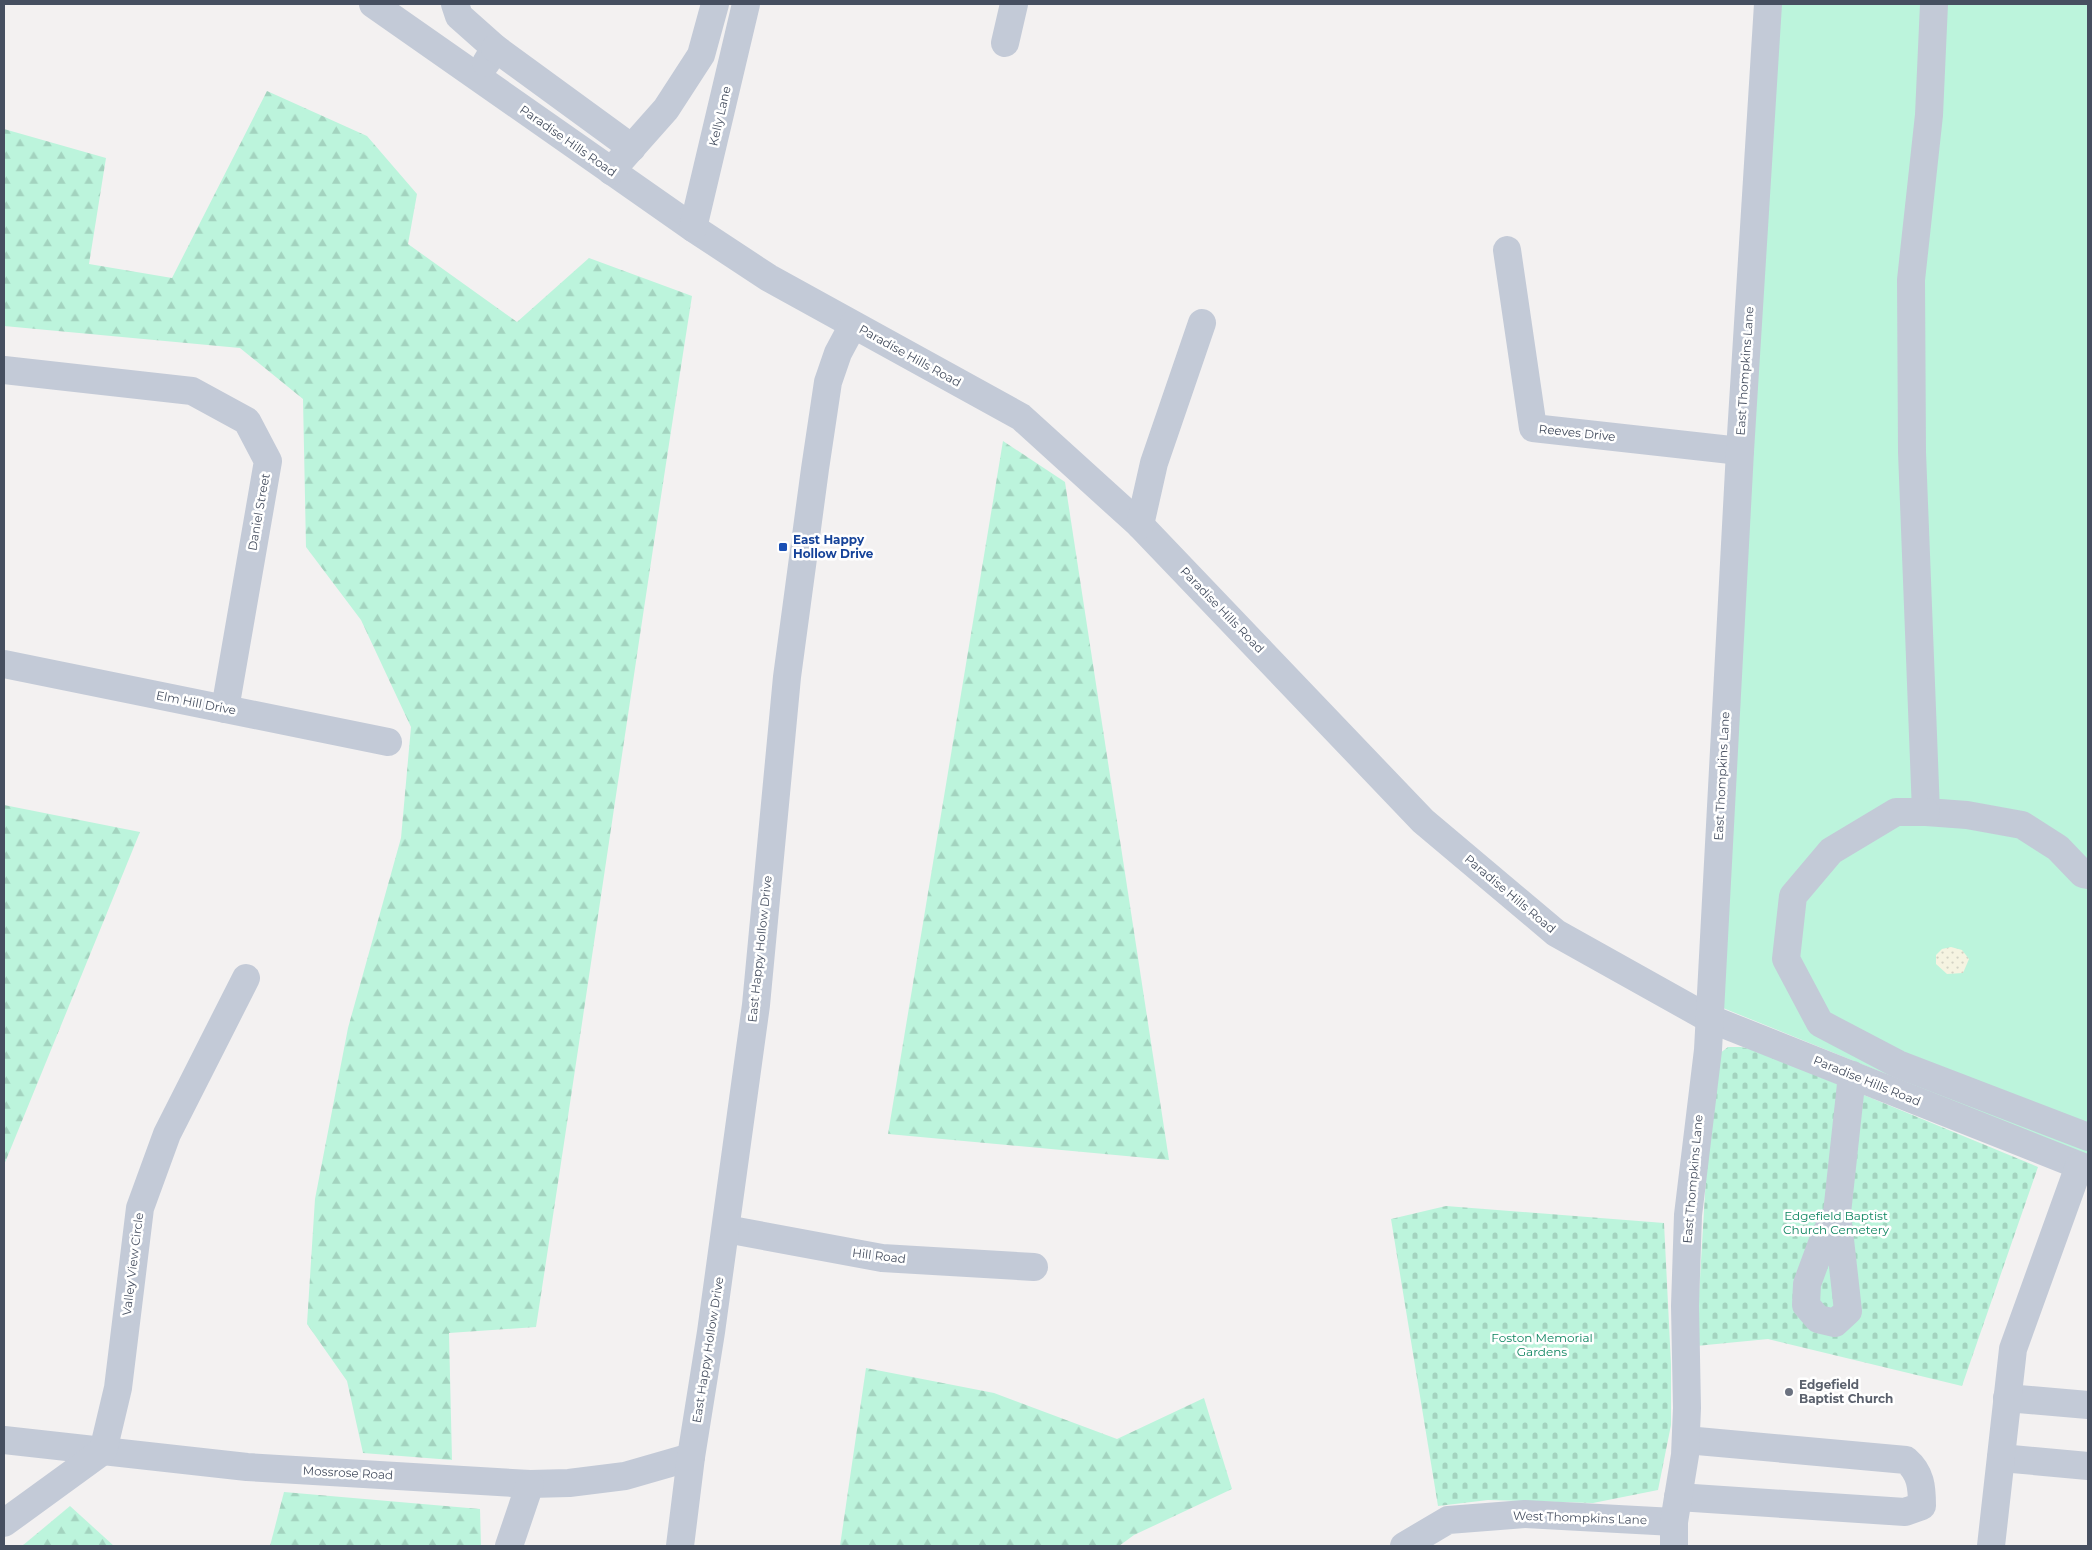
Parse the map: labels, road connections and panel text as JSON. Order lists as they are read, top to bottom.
{
  "streets": {
    "street": [
      "Kelly Lane",
      "Paradise Hills Road",
      "East Thompkins Lane",
      "Reeves Drive",
      "Daniel Street",
      "Elm Hill Drive",
      "East Happy Hollow Drive",
      "Hill Road",
      "Valley View Circle",
      "Mossrose Road",
      "West Thompkins Lane"
    ]
  },
  "crossings": [
    ["Kelly Lane", "Paradise Hills Road"],
    ["Paradise Hills Road", "East Thompkins Lane"],
    ["Paradise Hills Road", "East Happy Hollow Drive"],
    ["East Thompkins Lane", "Reeves Drive"],
    ["East Thompkins Lane", "West Thompkins Lane"],
    ["Daniel Street", "Elm Hill Drive"],
    ["East Happy Hollow Drive", "Hill Road"],
    ["East Happy Hollow Drive", "Mossrose Road"],
    ["Valley View Circle", "Mossrose Road"]
  ],
  "parks": ["Edgefield Baptist Church Cemetery", "Foston Memorial Gardens"],
  "places": {
    "transit": ["East Happy Hollow Drive"],
    "other": ["Edgefield Baptist Church"]
  }
}
